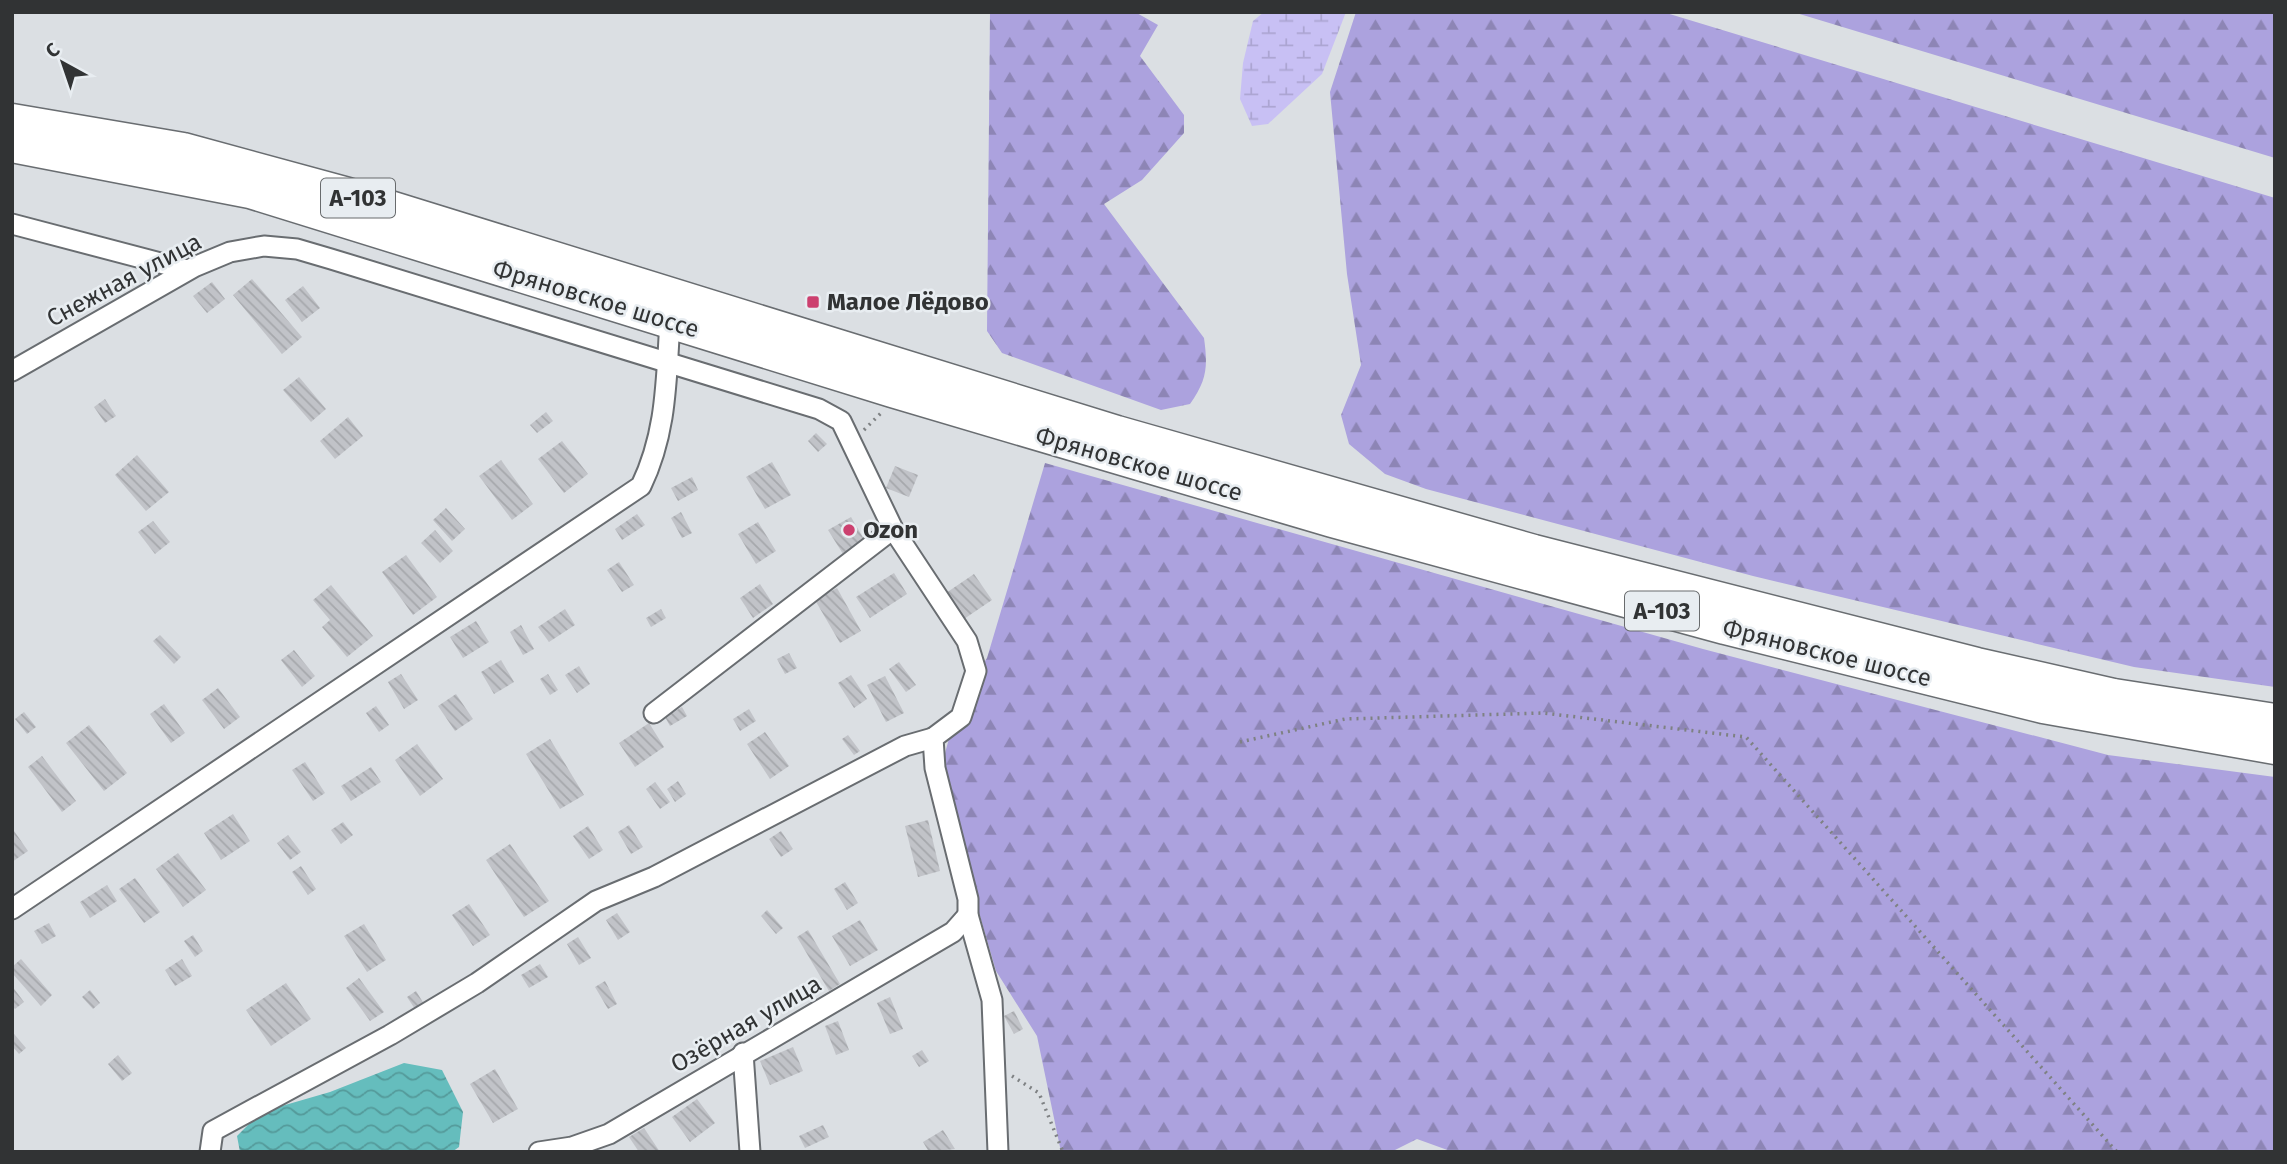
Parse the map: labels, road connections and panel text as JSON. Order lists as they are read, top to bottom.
{
  "streets": {
    "main road": ["А-103", "Фряновское шоссе"],
    "street": ["Снежная улица", "Озёрная улица"]
  },
  "places": {
    "transit": ["Малое Лёдово"],
    "other": ["Ozon"]
  },
  "north": "top left"
}
